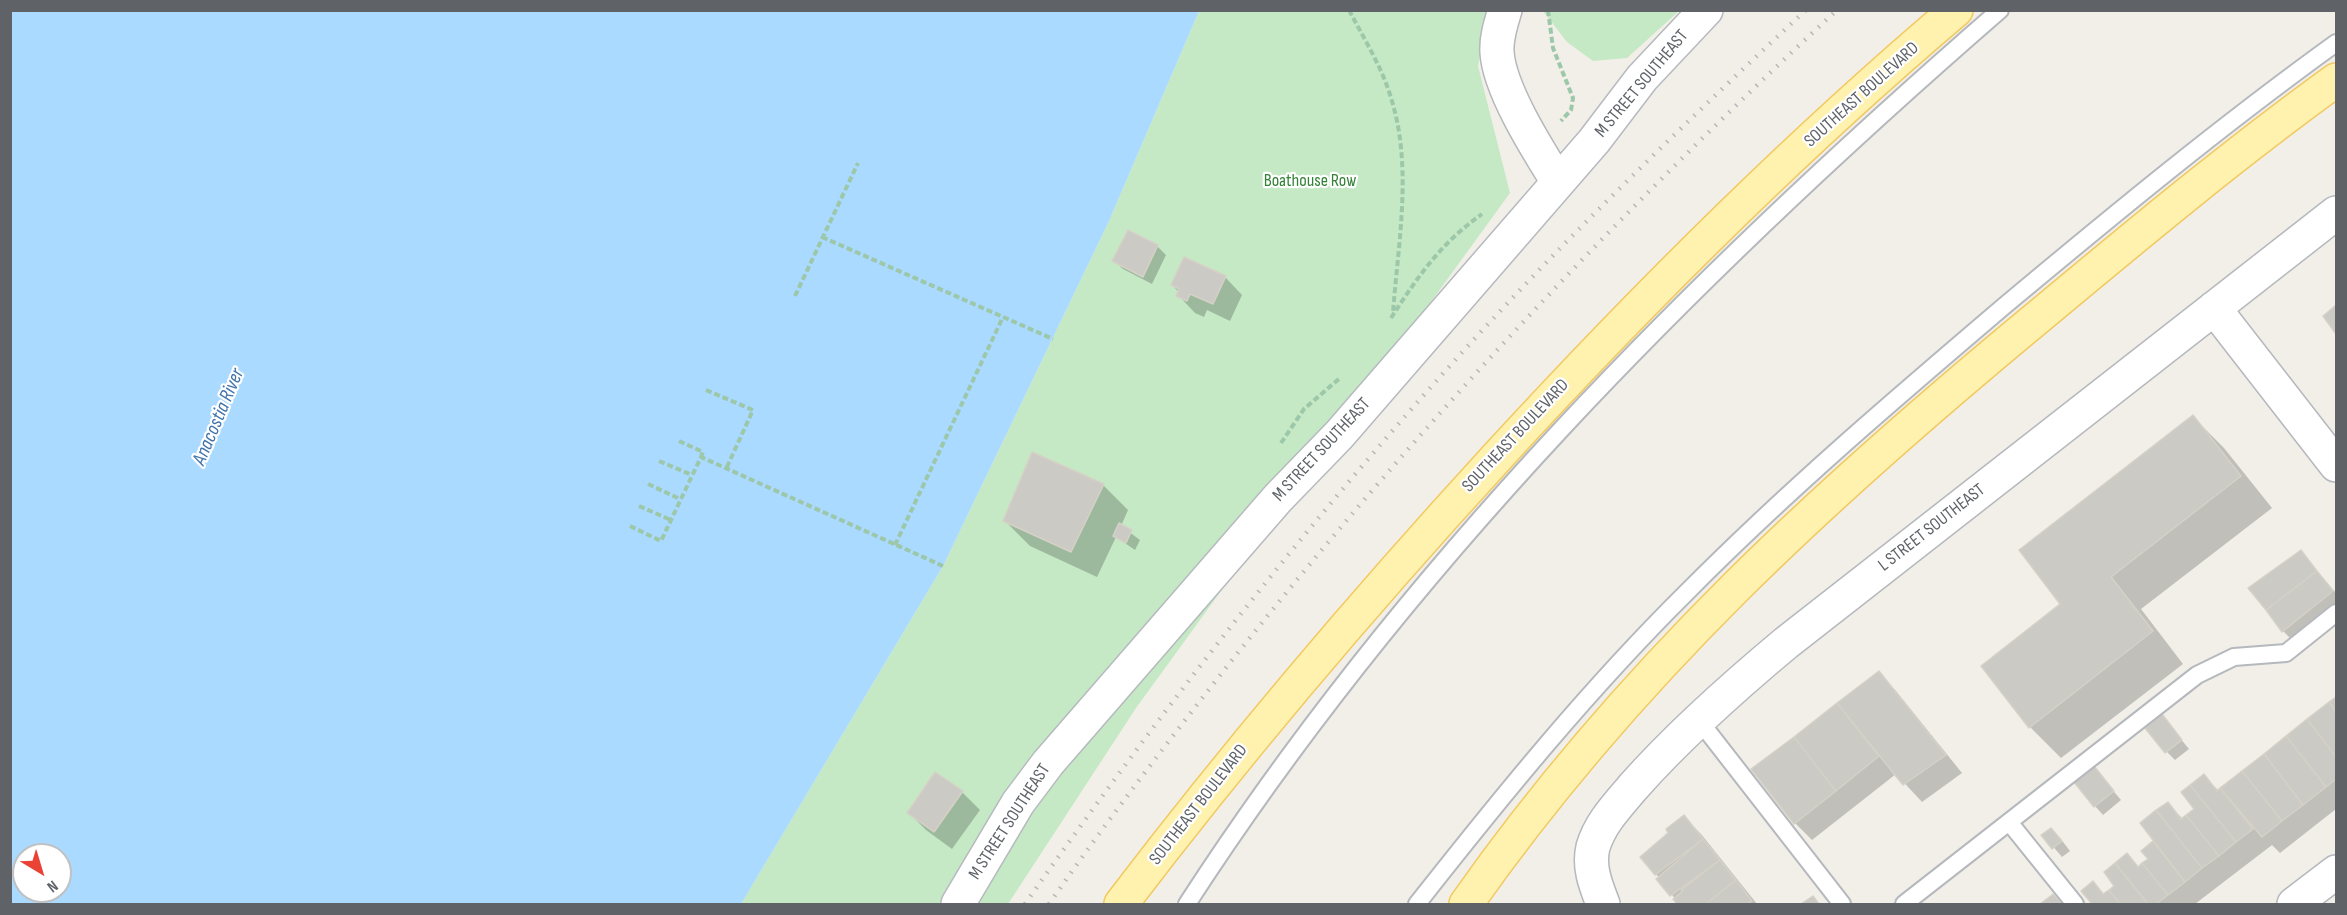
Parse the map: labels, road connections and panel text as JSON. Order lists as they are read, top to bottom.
{
  "streets": {
    "main road": ["SOUTHEAST BOULEVARD"],
    "street": ["M STREET SOUTHEAST", "L STREET SOUTHEAST"]
  },
  "water": ["Anacostia River"],
  "parks": ["Boathouse Row"],
  "north": "bottom right"
}
